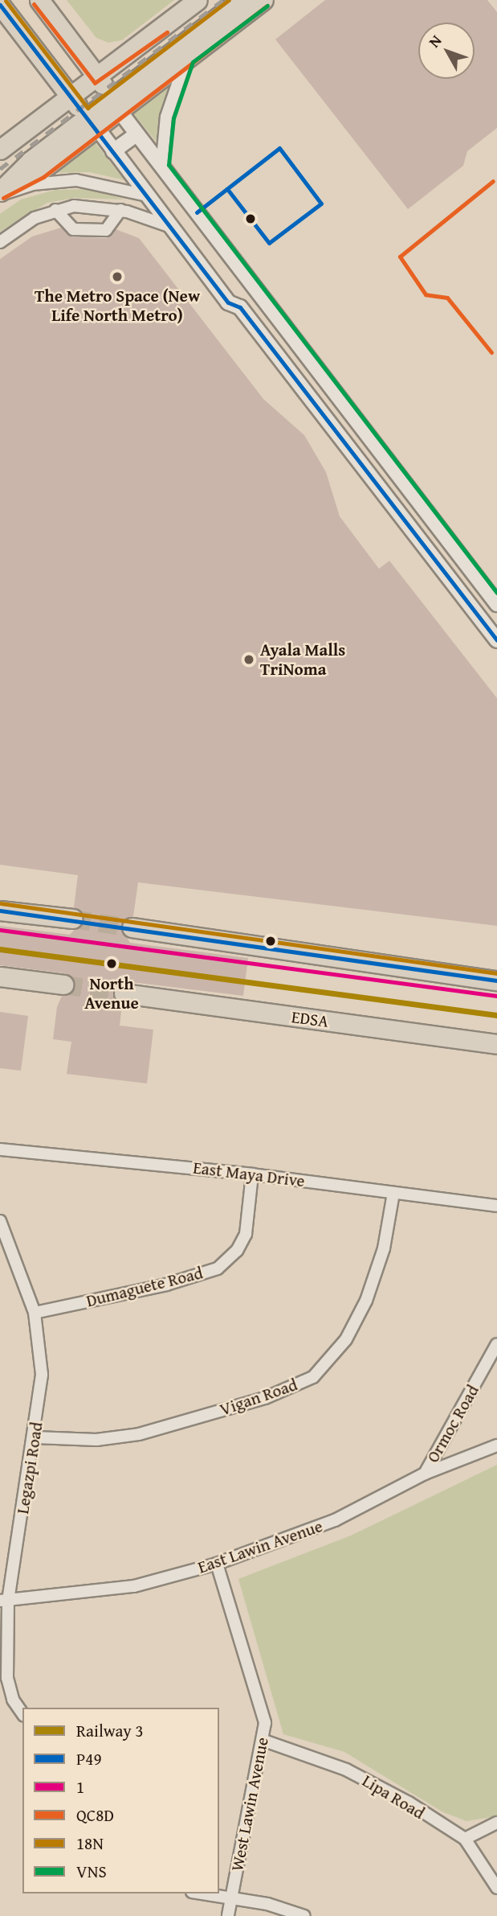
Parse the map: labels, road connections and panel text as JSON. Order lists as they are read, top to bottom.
{
  "streets": {
    "main road": ["EDSA"],
    "street": [
      "East Maya Drive",
      "Dumaguete Road",
      "Vigan Road",
      "Ormoc Road",
      "Legazpi Road",
      "East Lawin Avenue",
      "Lipa Road",
      "West Lawin Avenue"
    ]
  },
  "crossings": [
    ["East Maya Drive", "Dumaguete Road"],
    ["East Maya Drive", "Vigan Road"],
    ["Dumaguete Road", "Legazpi Road"],
    ["Vigan Road", "Legazpi Road"],
    ["Ormoc Road", "East Lawin Avenue"],
    ["Legazpi Road", "East Lawin Avenue"],
    ["East Lawin Avenue", "West Lawin Avenue"],
    ["Lipa Road", "West Lawin Avenue"]
  ],
  "places": ["The Metro Space (New Life North Metro)", "Ayala Malls TriNoma", "North Avenue"],
  "lines": [
    "transit line 18N",
    "transit line QC8D",
    "transit line P49",
    "transit line VNS",
    "transit line 1",
    "rail line 3"
  ],
  "legend": [
    "Railway 3",
    "P49",
    "1",
    "QC8D",
    "18N",
    "VNS"
  ],
  "north": "top left"
}
